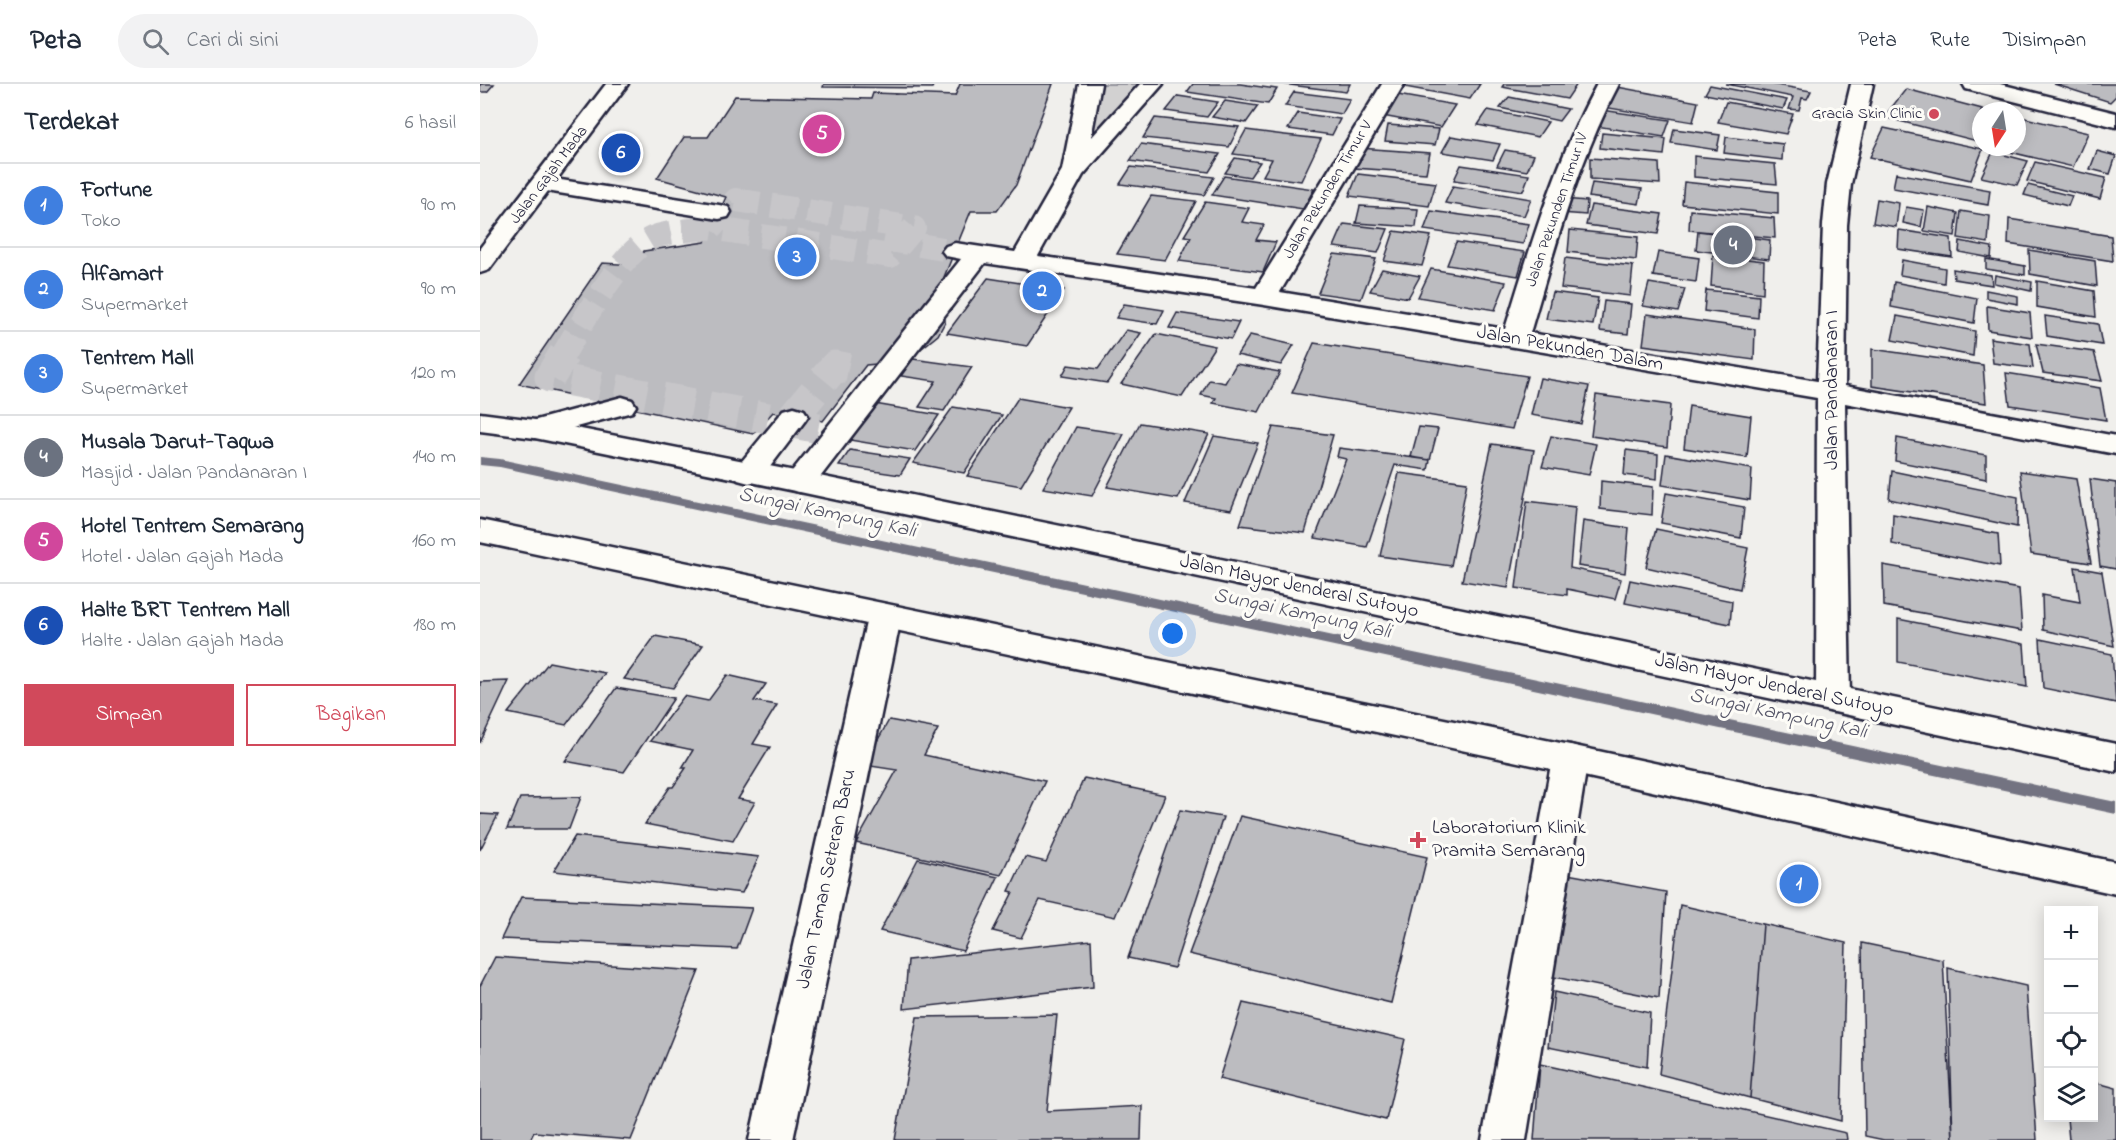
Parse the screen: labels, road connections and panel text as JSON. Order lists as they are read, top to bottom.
{
  "streets": {
    "street": [
      "Jalan Gajah Mada",
      "Jalan Pekunden Timur V",
      "Jalan Pekunden Timur IV",
      "Jalan Pekunden Dalam",
      "Jalan Pandanaran I",
      "Jalan Mayor Jenderal Sutoyo",
      "Jalan Taman Seteran Baru"
    ]
  },
  "crossings": [
    ["Jalan Pekunden Timur V", "Jalan Pekunden Dalam"],
    ["Jalan Pekunden Timur IV", "Jalan Pekunden Dalam"],
    ["Jalan Pekunden Dalam", "Jalan Pandanaran I"],
    ["Jalan Pekunden Dalam", "Jalan Mayor Jenderal Sutoyo"],
    ["Jalan Pandanaran I", "Jalan Mayor Jenderal Sutoyo"]
  ],
  "water": ["Sungai Kampung Kali"],
  "places": {
    "other": ["Gracia Skin Clinic"],
    "health": ["Laboratorium Klinik Pramita Semarang"]
  },
  "north": "bottom",
  "page": {
    "header": "Peta",
    "search": "Cari di sini",
    "nav": ["Peta", "Rute", "Disimpan"],
    "heading": ["Terdekat", "6 hasil"],
    "pins": [
      "5",
      "6",
      "4",
      "3",
      "2",
      "1"
    ],
    "list": [
      {
        "mark": "1",
        "name": "Fortune",
        "note": "Toko",
        "value": "90 m"
      },
      {
        "mark": "2",
        "name": "Alfamart",
        "note": "Supermarket",
        "value": "90 m"
      },
      {
        "mark": "3",
        "name": "Tentrem Mall",
        "note": "Supermarket",
        "value": "120 m"
      },
      {
        "mark": "4",
        "name": "Musala Darut-Taqwa",
        "note": "Masjid · Jalan Pandanaran I",
        "value": "140 m"
      },
      {
        "mark": "5",
        "name": "Hotel Tentrem Semarang",
        "note": "Hotel · Jalan Gajah Mada",
        "value": "160 m"
      },
      {
        "mark": "6",
        "name": "Halte BRT Tentrem Mall",
        "note": "Halte · Jalan Gajah Mada",
        "value": "180 m"
      }
    ],
    "buttons": ["Simpan", "Bagikan"],
    "map_buttons": ["+", "−"]
  }
}
